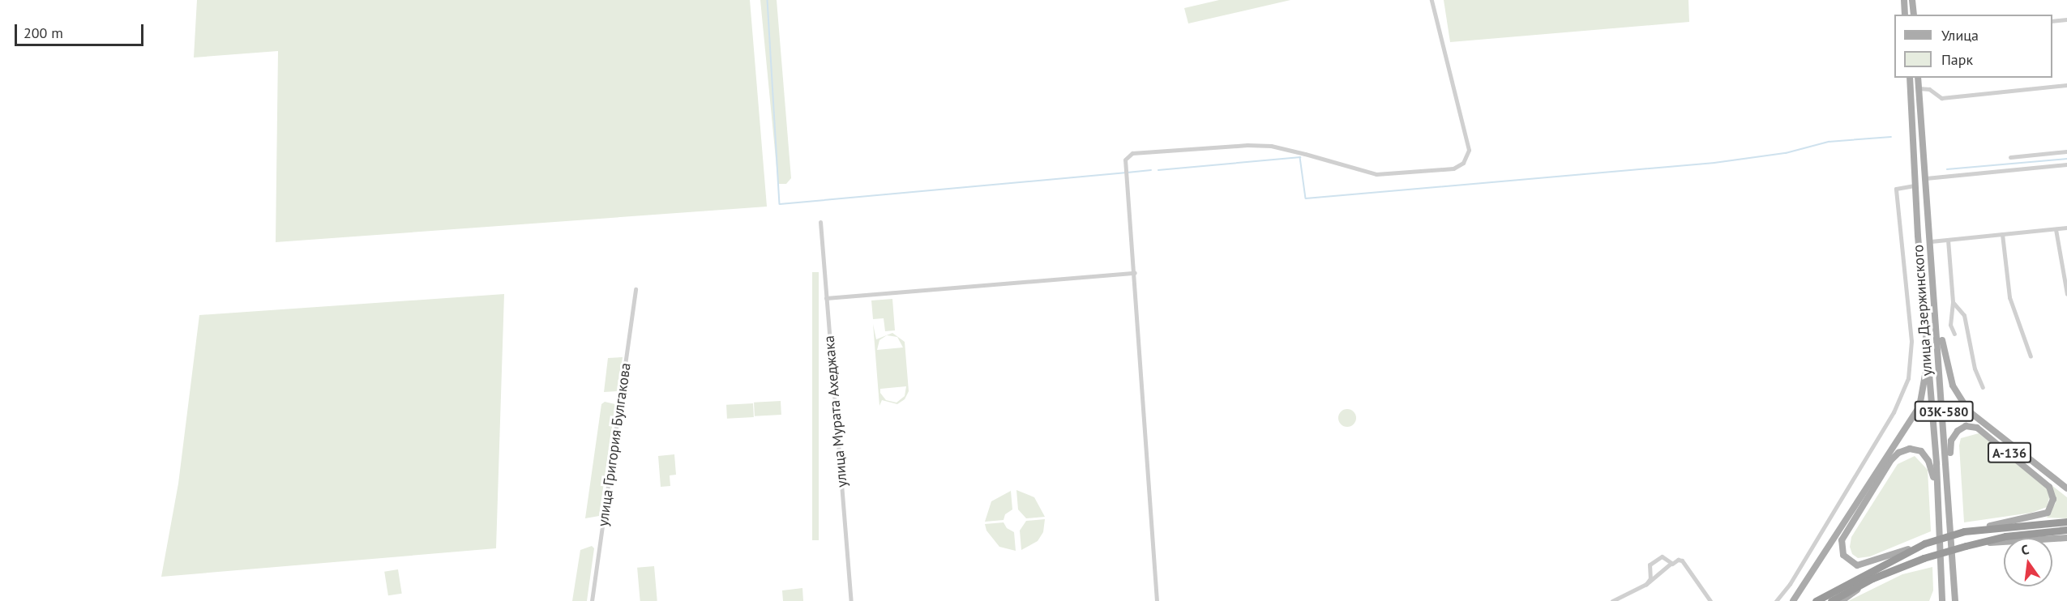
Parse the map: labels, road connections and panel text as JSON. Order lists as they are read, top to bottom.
{
  "streets": {
    "highway": ["А-136"],
    "main road": ["улица Дзержинского", "03К-580"],
    "street": ["улица Мурата Ахеджака", "улица Григория Булгакова"]
  },
  "crossings": [
    ["улица Дзержинского", "А-136"]
  ],
  "legend": ["Улица", "Парк"],
  "scale_bar": "200 m",
  "north": "top"
}
